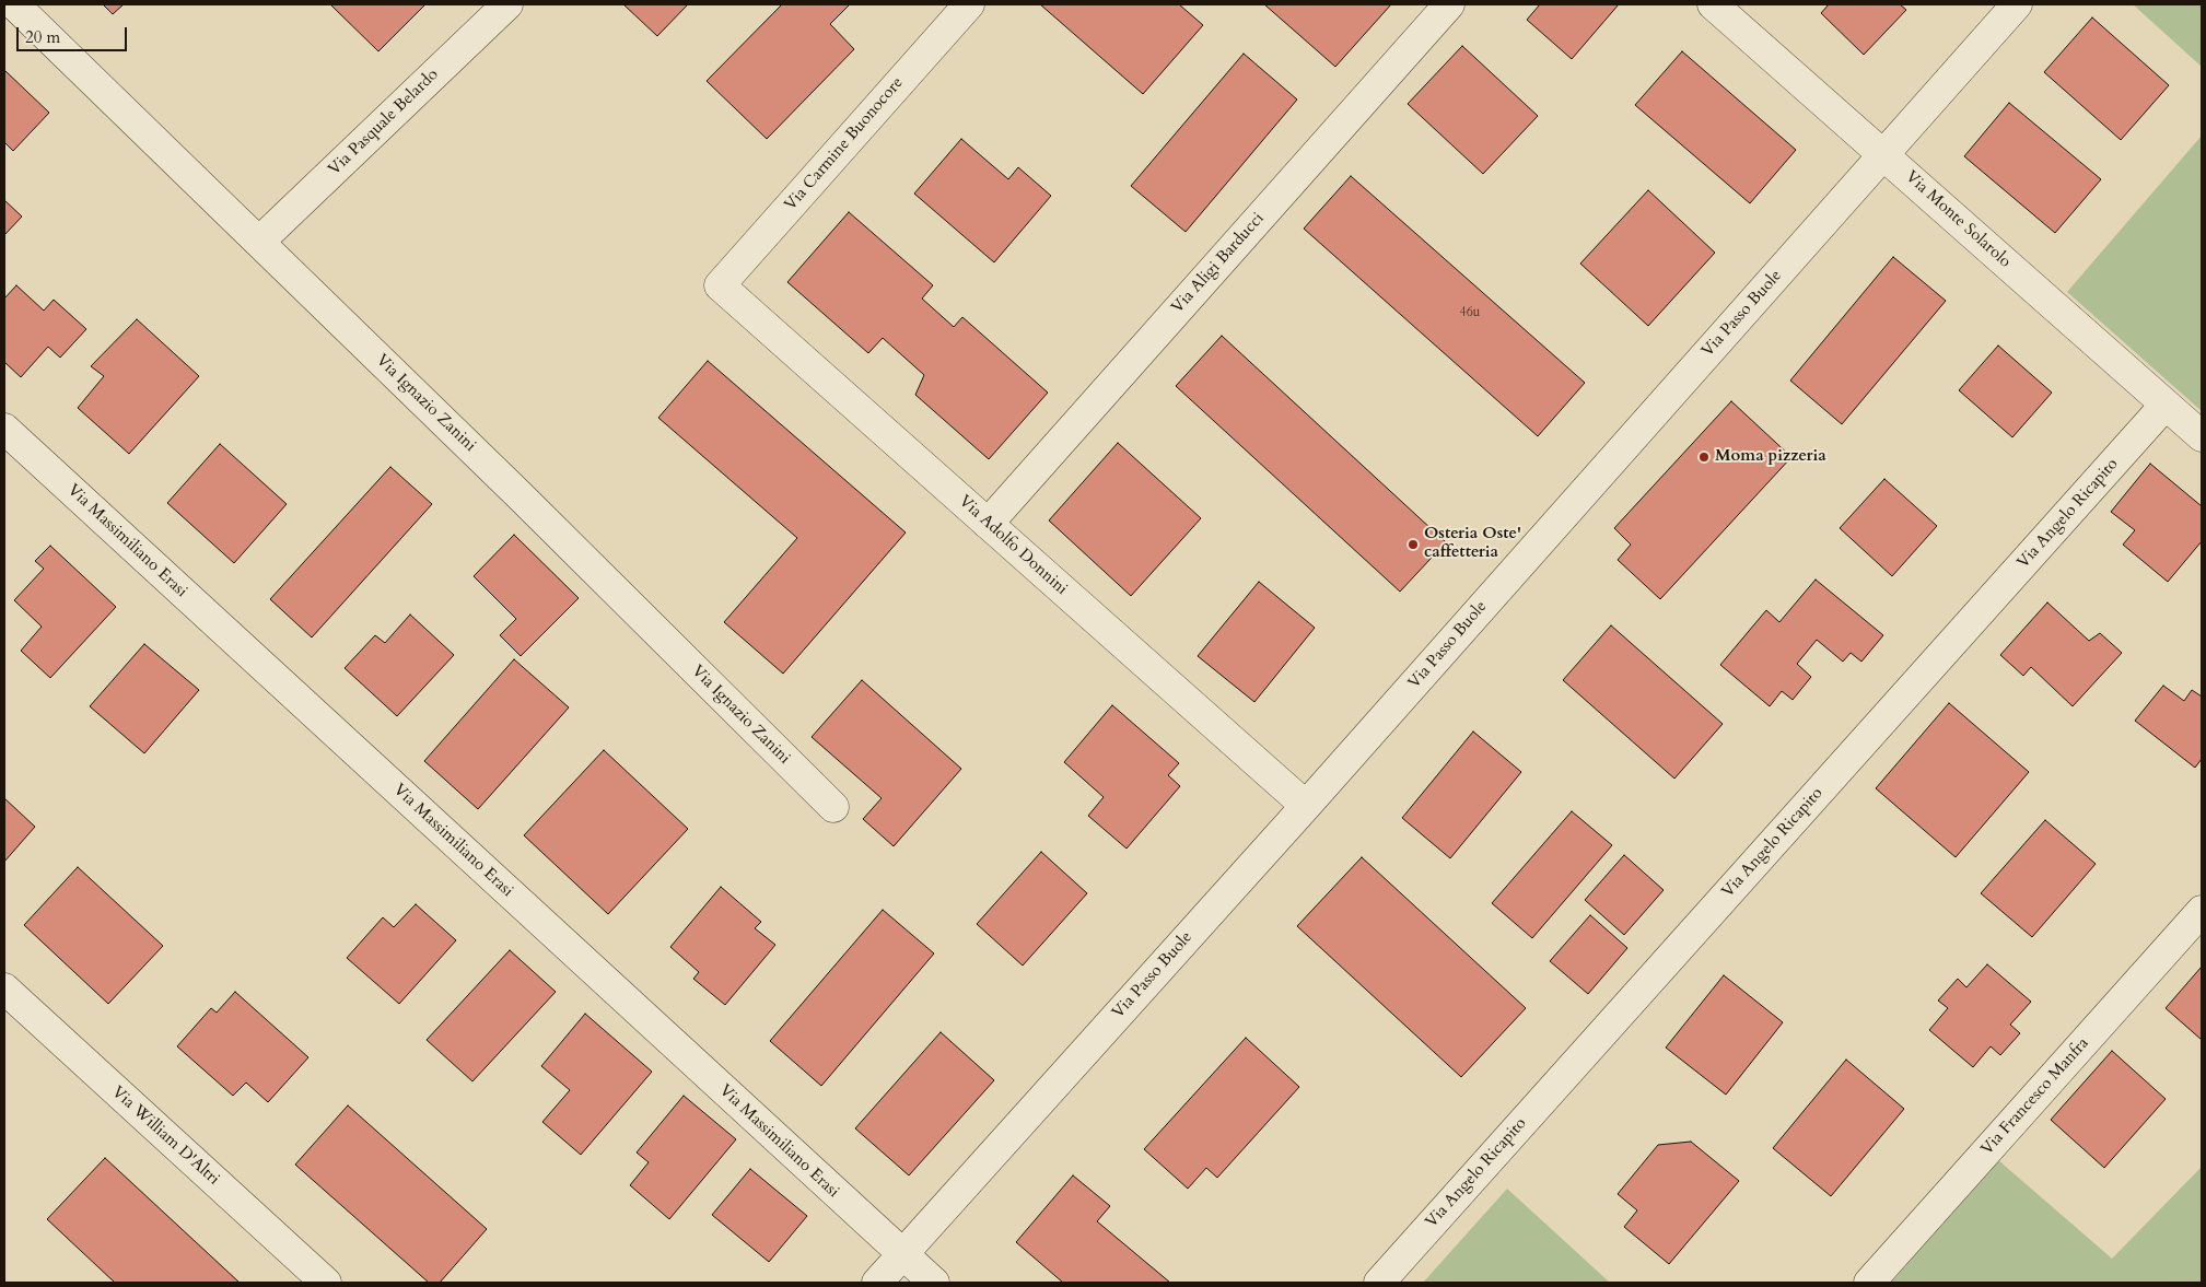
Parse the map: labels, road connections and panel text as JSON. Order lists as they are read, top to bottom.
{
  "streets": {
    "street": [
      "Via Pasquale Belardo",
      "Via Carmine Buonocore",
      "Via Monte Solarolo",
      "Via Aligi Barducci",
      "Via Passo Buole",
      "Via Ignazio Zanini",
      "Via Angelo Ricapito",
      "Via Massimiliano Erasi",
      "Via Adolfo Donnini",
      "Via Francesco Manfra",
      "Via William D'Altri"
    ]
  },
  "crossings": [
    ["Via Pasquale Belardo", "Via Ignazio Zanini"],
    ["Via Carmine Buonocore", "Via Adolfo Donnini"],
    ["Via Monte Solarolo", "Via Passo Buole"],
    ["Via Monte Solarolo", "Via Angelo Ricapito"],
    ["Via Aligi Barducci", "Via Adolfo Donnini"],
    ["Via Passo Buole", "Via Massimiliano Erasi"],
    ["Via Passo Buole", "Via Adolfo Donnini"]
  ],
  "places": ["Moma pizzeria", "Osteria Oste' caffetteria"],
  "house_numbers": ["46u"],
  "scale_bar": "20 m"
}
